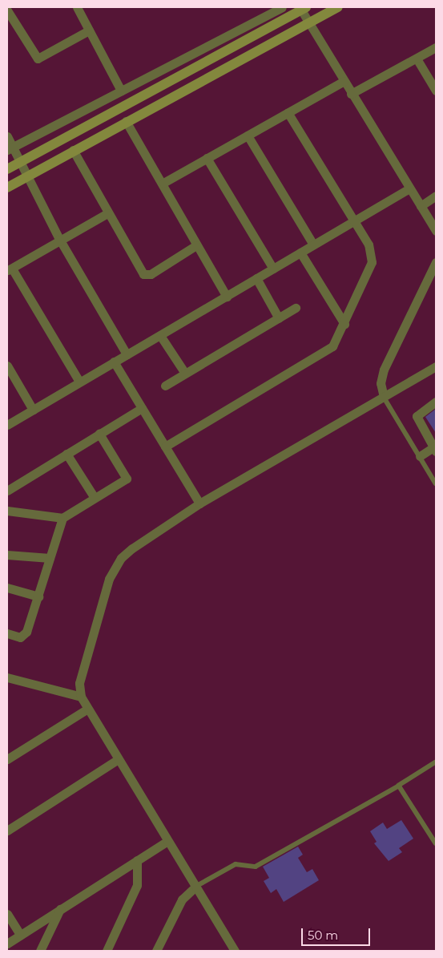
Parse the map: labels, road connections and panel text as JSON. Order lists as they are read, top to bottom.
{
  "scale_bar": "50 m"
}
